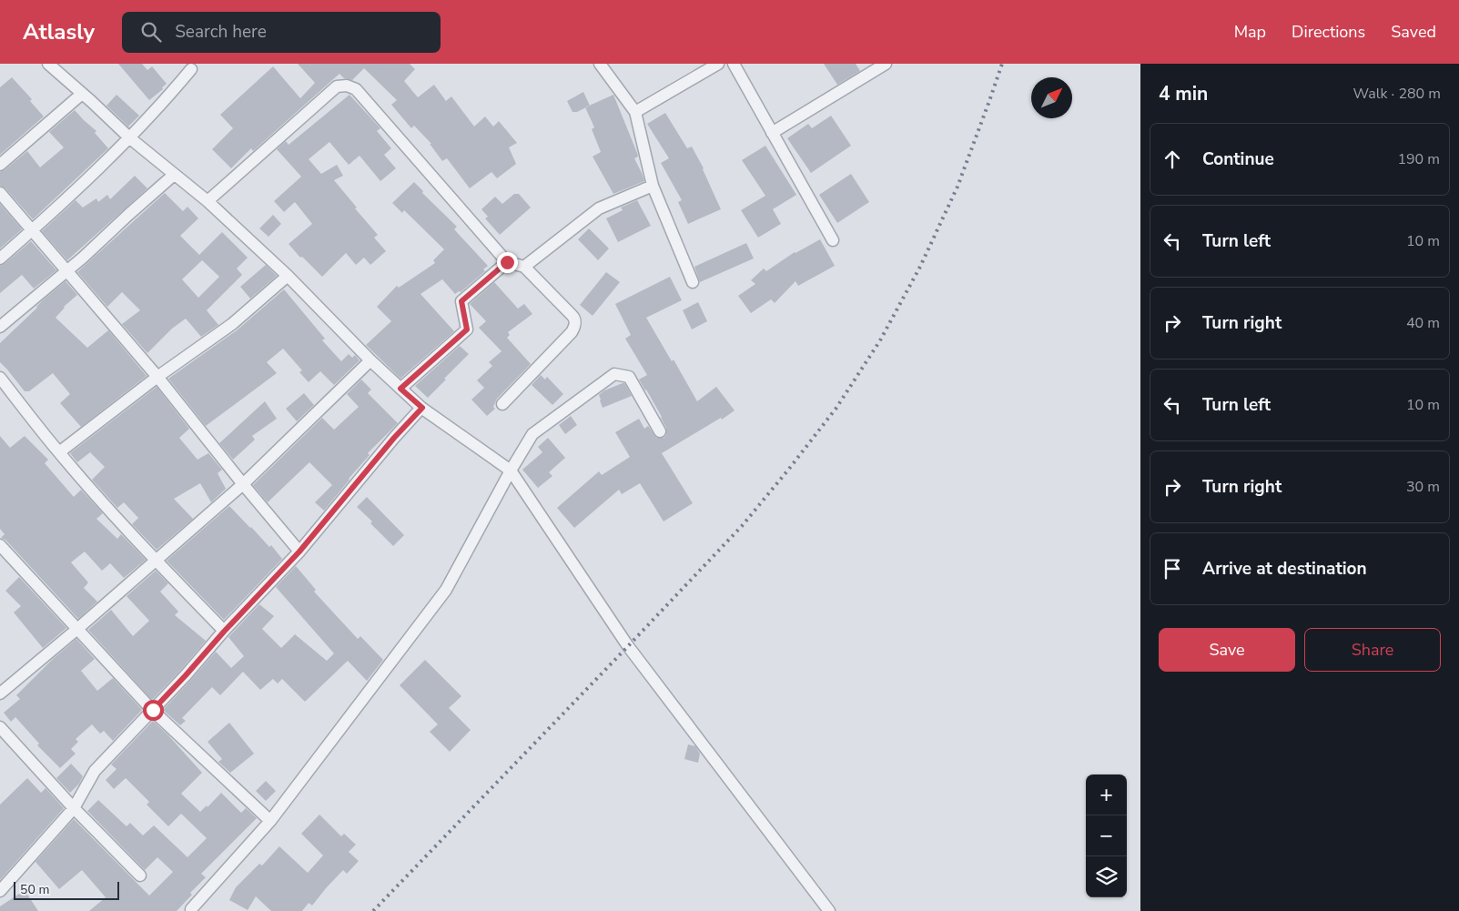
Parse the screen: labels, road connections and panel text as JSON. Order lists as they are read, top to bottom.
{
  "scale_bar": "50 m",
  "north": "top right",
  "page": {
    "header": "Atlasly",
    "search": "Search here",
    "nav": ["Map", "Directions", "Saved"],
    "heading": ["4 min", "Walk · 280 m"],
    "list": [
      ["Continue", "190 m"],
      ["Turn left", "10 m"],
      ["Turn right", "40 m"],
      ["Turn left", "10 m"],
      ["Turn right", "30 m"],
      "Arrive at destination"
    ],
    "buttons": ["Save", "Share"],
    "map_buttons": ["+", "−"],
    "scale": "50 m"
  }
}
